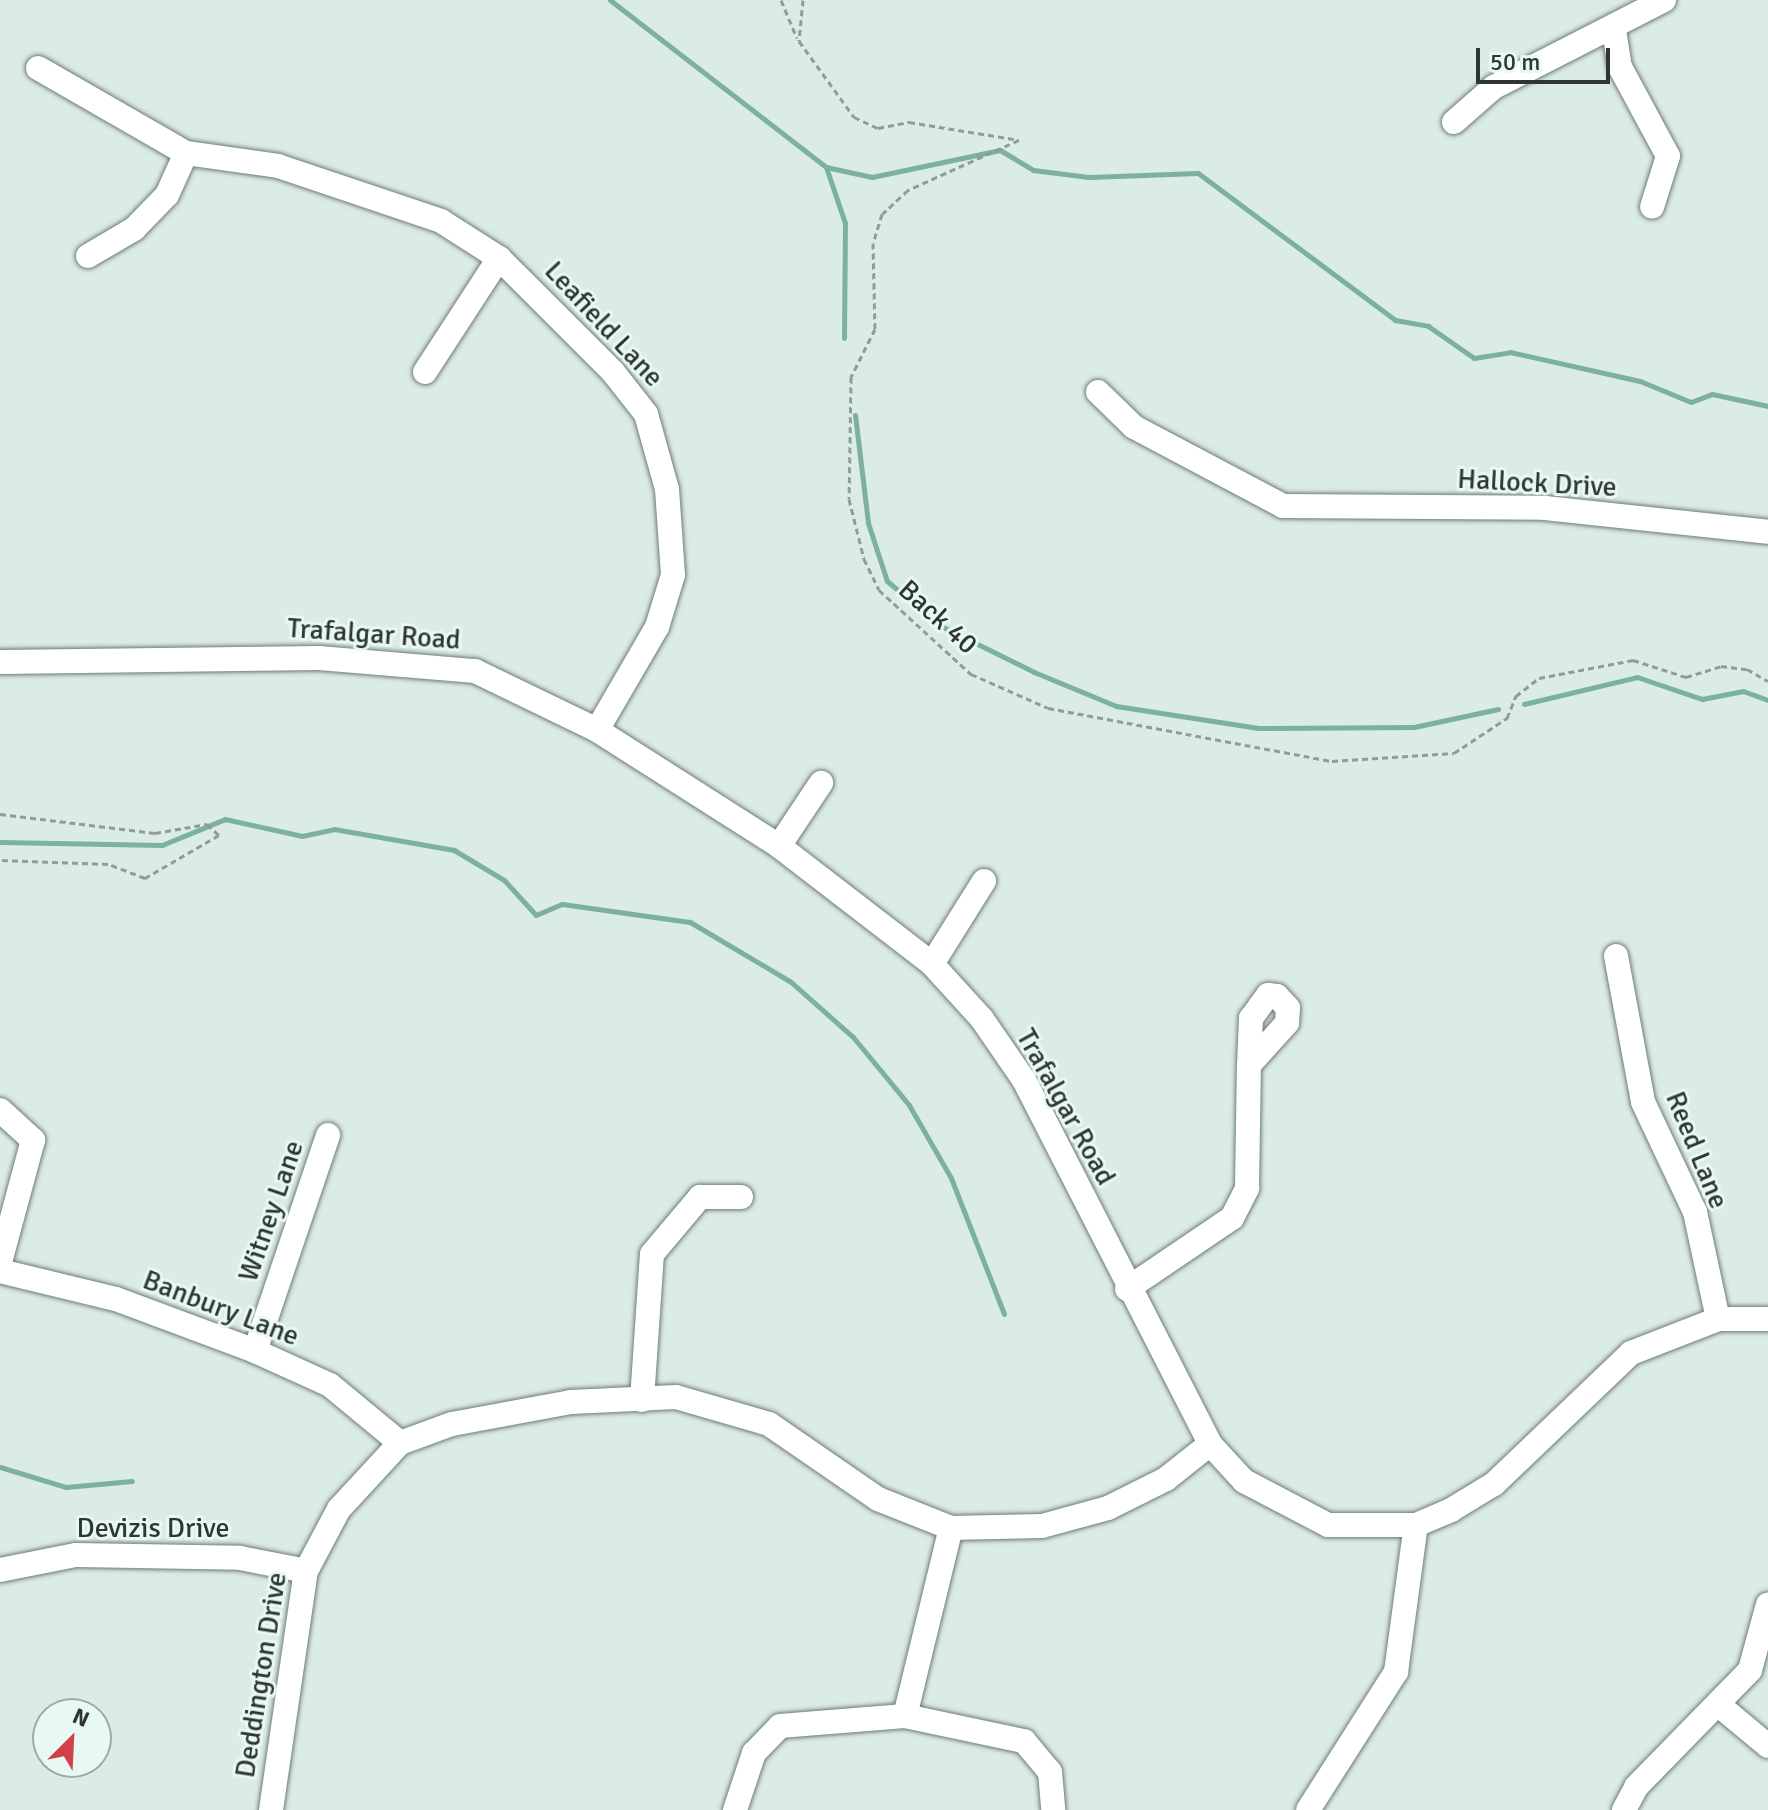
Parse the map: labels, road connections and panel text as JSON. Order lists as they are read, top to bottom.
{
  "streets": {
    "street": [
      "Leafield Lane",
      "Hallock Drive",
      "Trafalgar Road",
      "Reed Lane",
      "Witney Lane",
      "Banbury Lane",
      "Devizis Drive",
      "Deddington Drive"
    ],
    "path": ["Back 40"]
  },
  "crossings": [
    ["Leafield Lane", "Trafalgar Road"],
    ["Trafalgar Road", "Reed Lane"],
    ["Trafalgar Road", "Deddington Drive"],
    ["Witney Lane", "Banbury Lane"],
    ["Banbury Lane", "Deddington Drive"],
    ["Devizis Drive", "Deddington Drive"]
  ],
  "scale_bar": "50 m",
  "north": "top right"
}
